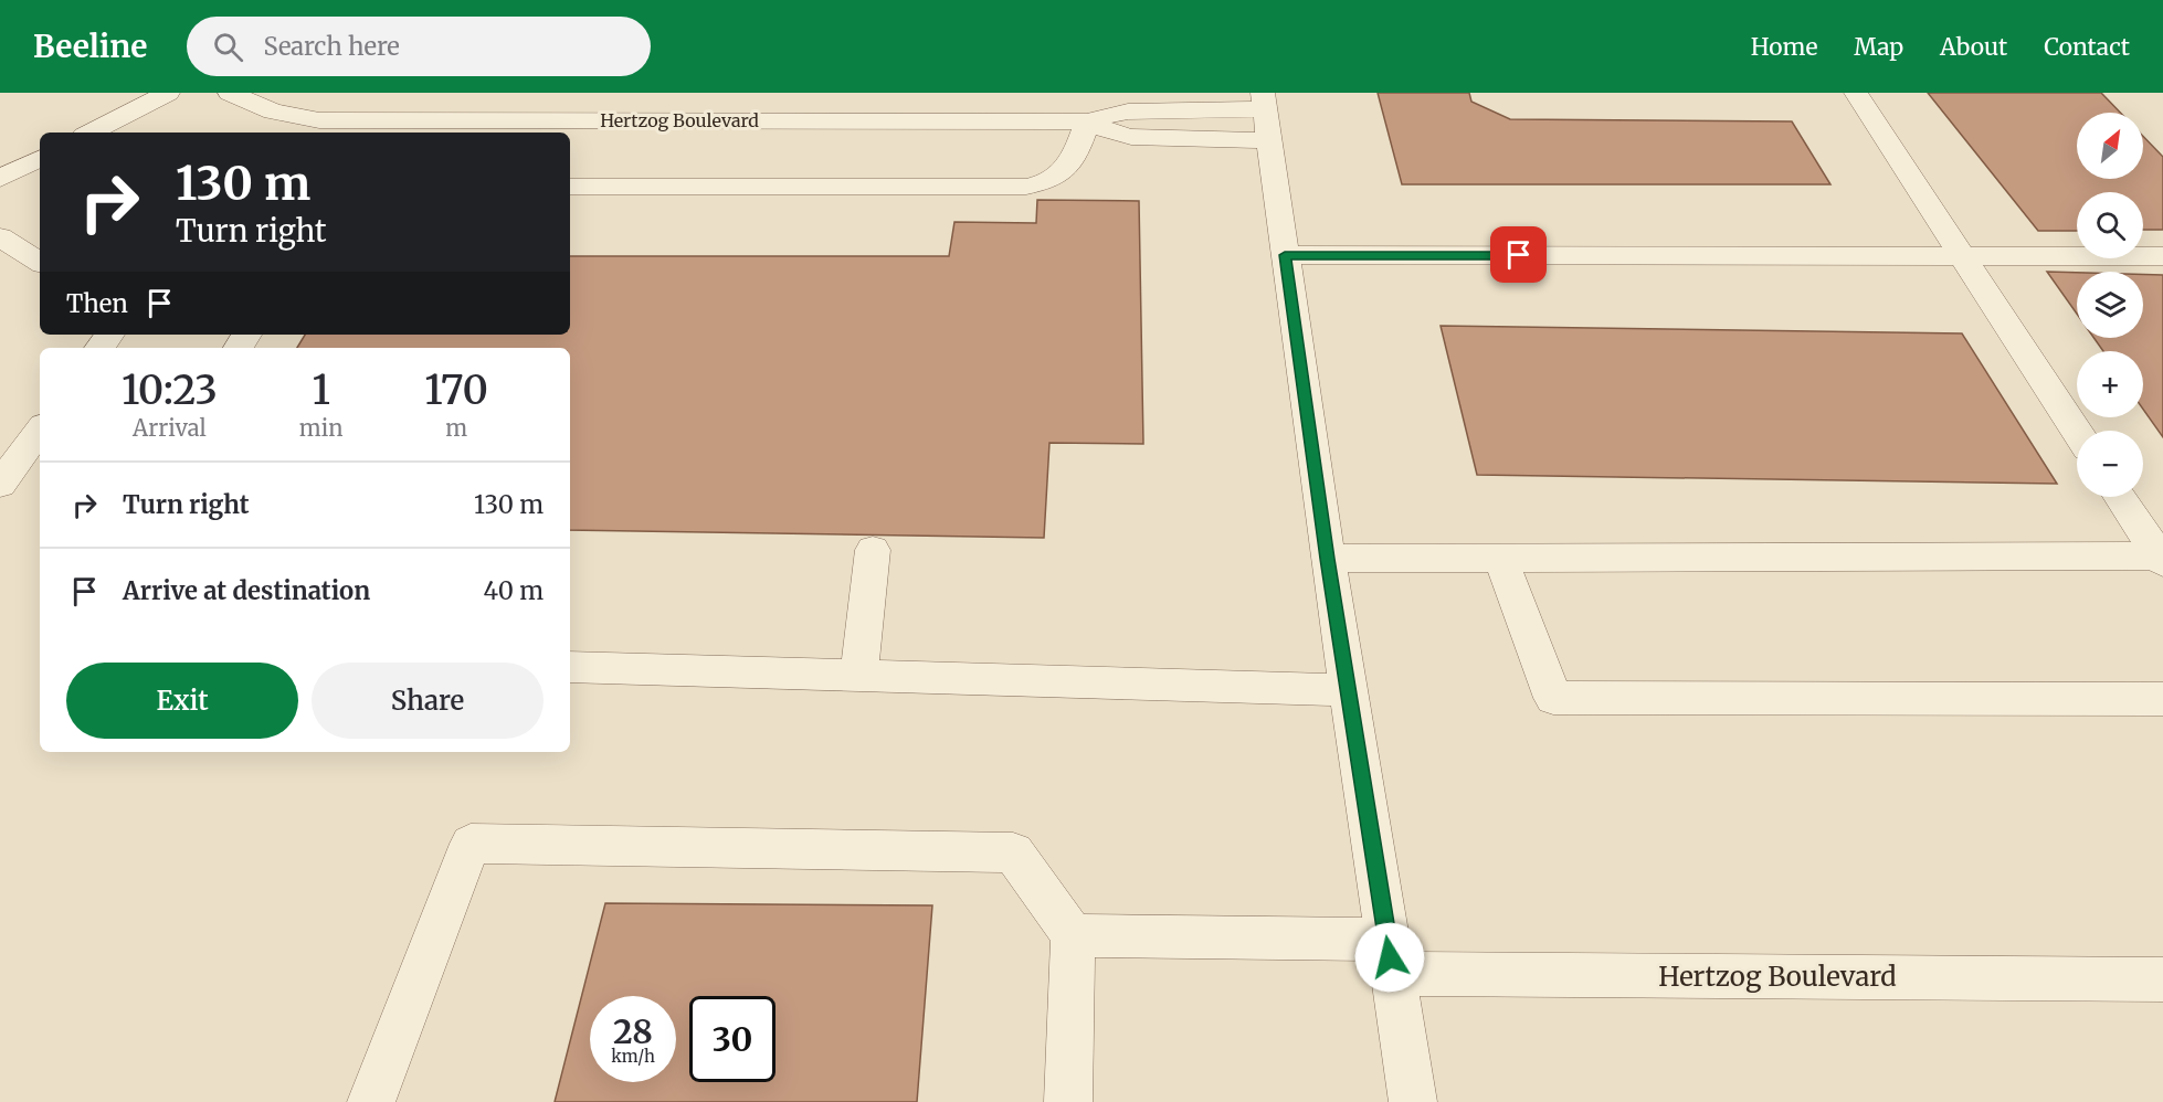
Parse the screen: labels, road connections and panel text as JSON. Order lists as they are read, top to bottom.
{
  "streets": {
    "street": ["Hertzog Boulevard"]
  },
  "north": "top right",
  "page": {
    "header": "Beeline",
    "search": "Search here",
    "nav": [
      "Home",
      "Map",
      "About",
      "Contact"
    ],
    "map_buttons": ["+", "−"],
    "turn": ["130 m", "Turn right"],
    "then": "Then",
    "eta": [
      "10:23",
      "Arrival",
      "1",
      "min",
      "170",
      "m"
    ],
    "list": [
      {
        "name": "Turn right",
        "value": "130 m"
      },
      {
        "name": "Arrive at destination",
        "value": "40 m"
      }
    ],
    "buttons": ["Exit", "Share"],
    "speed": "28 km/h",
    "limit": "30"
  }
}
